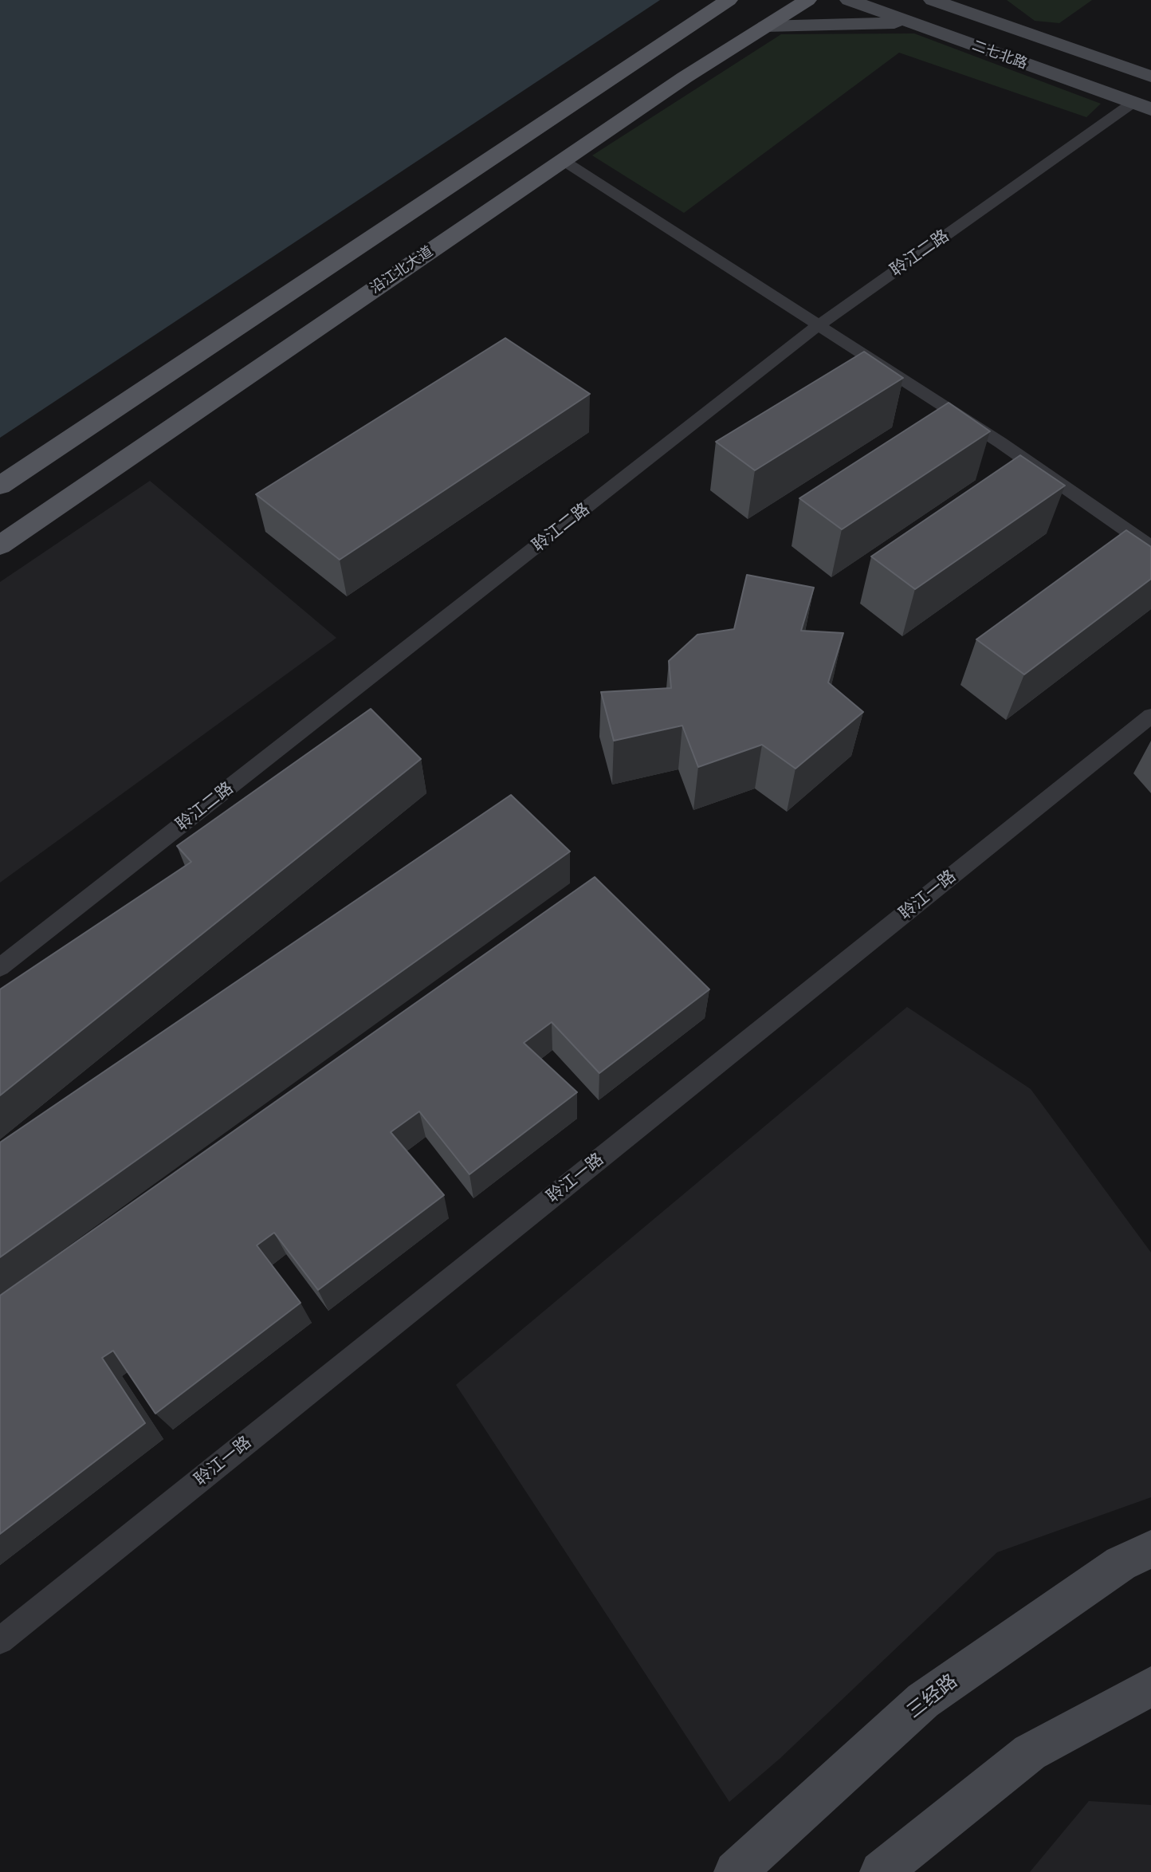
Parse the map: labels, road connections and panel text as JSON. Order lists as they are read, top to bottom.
{
  "streets": {
    "main road": ["二七北路", "沿江北大道", "三经路"],
    "lane": ["聆江二路", "聆江一路"]
  },
  "crossings": [
    ["二七北路", "聆江二路"]
  ]
}
